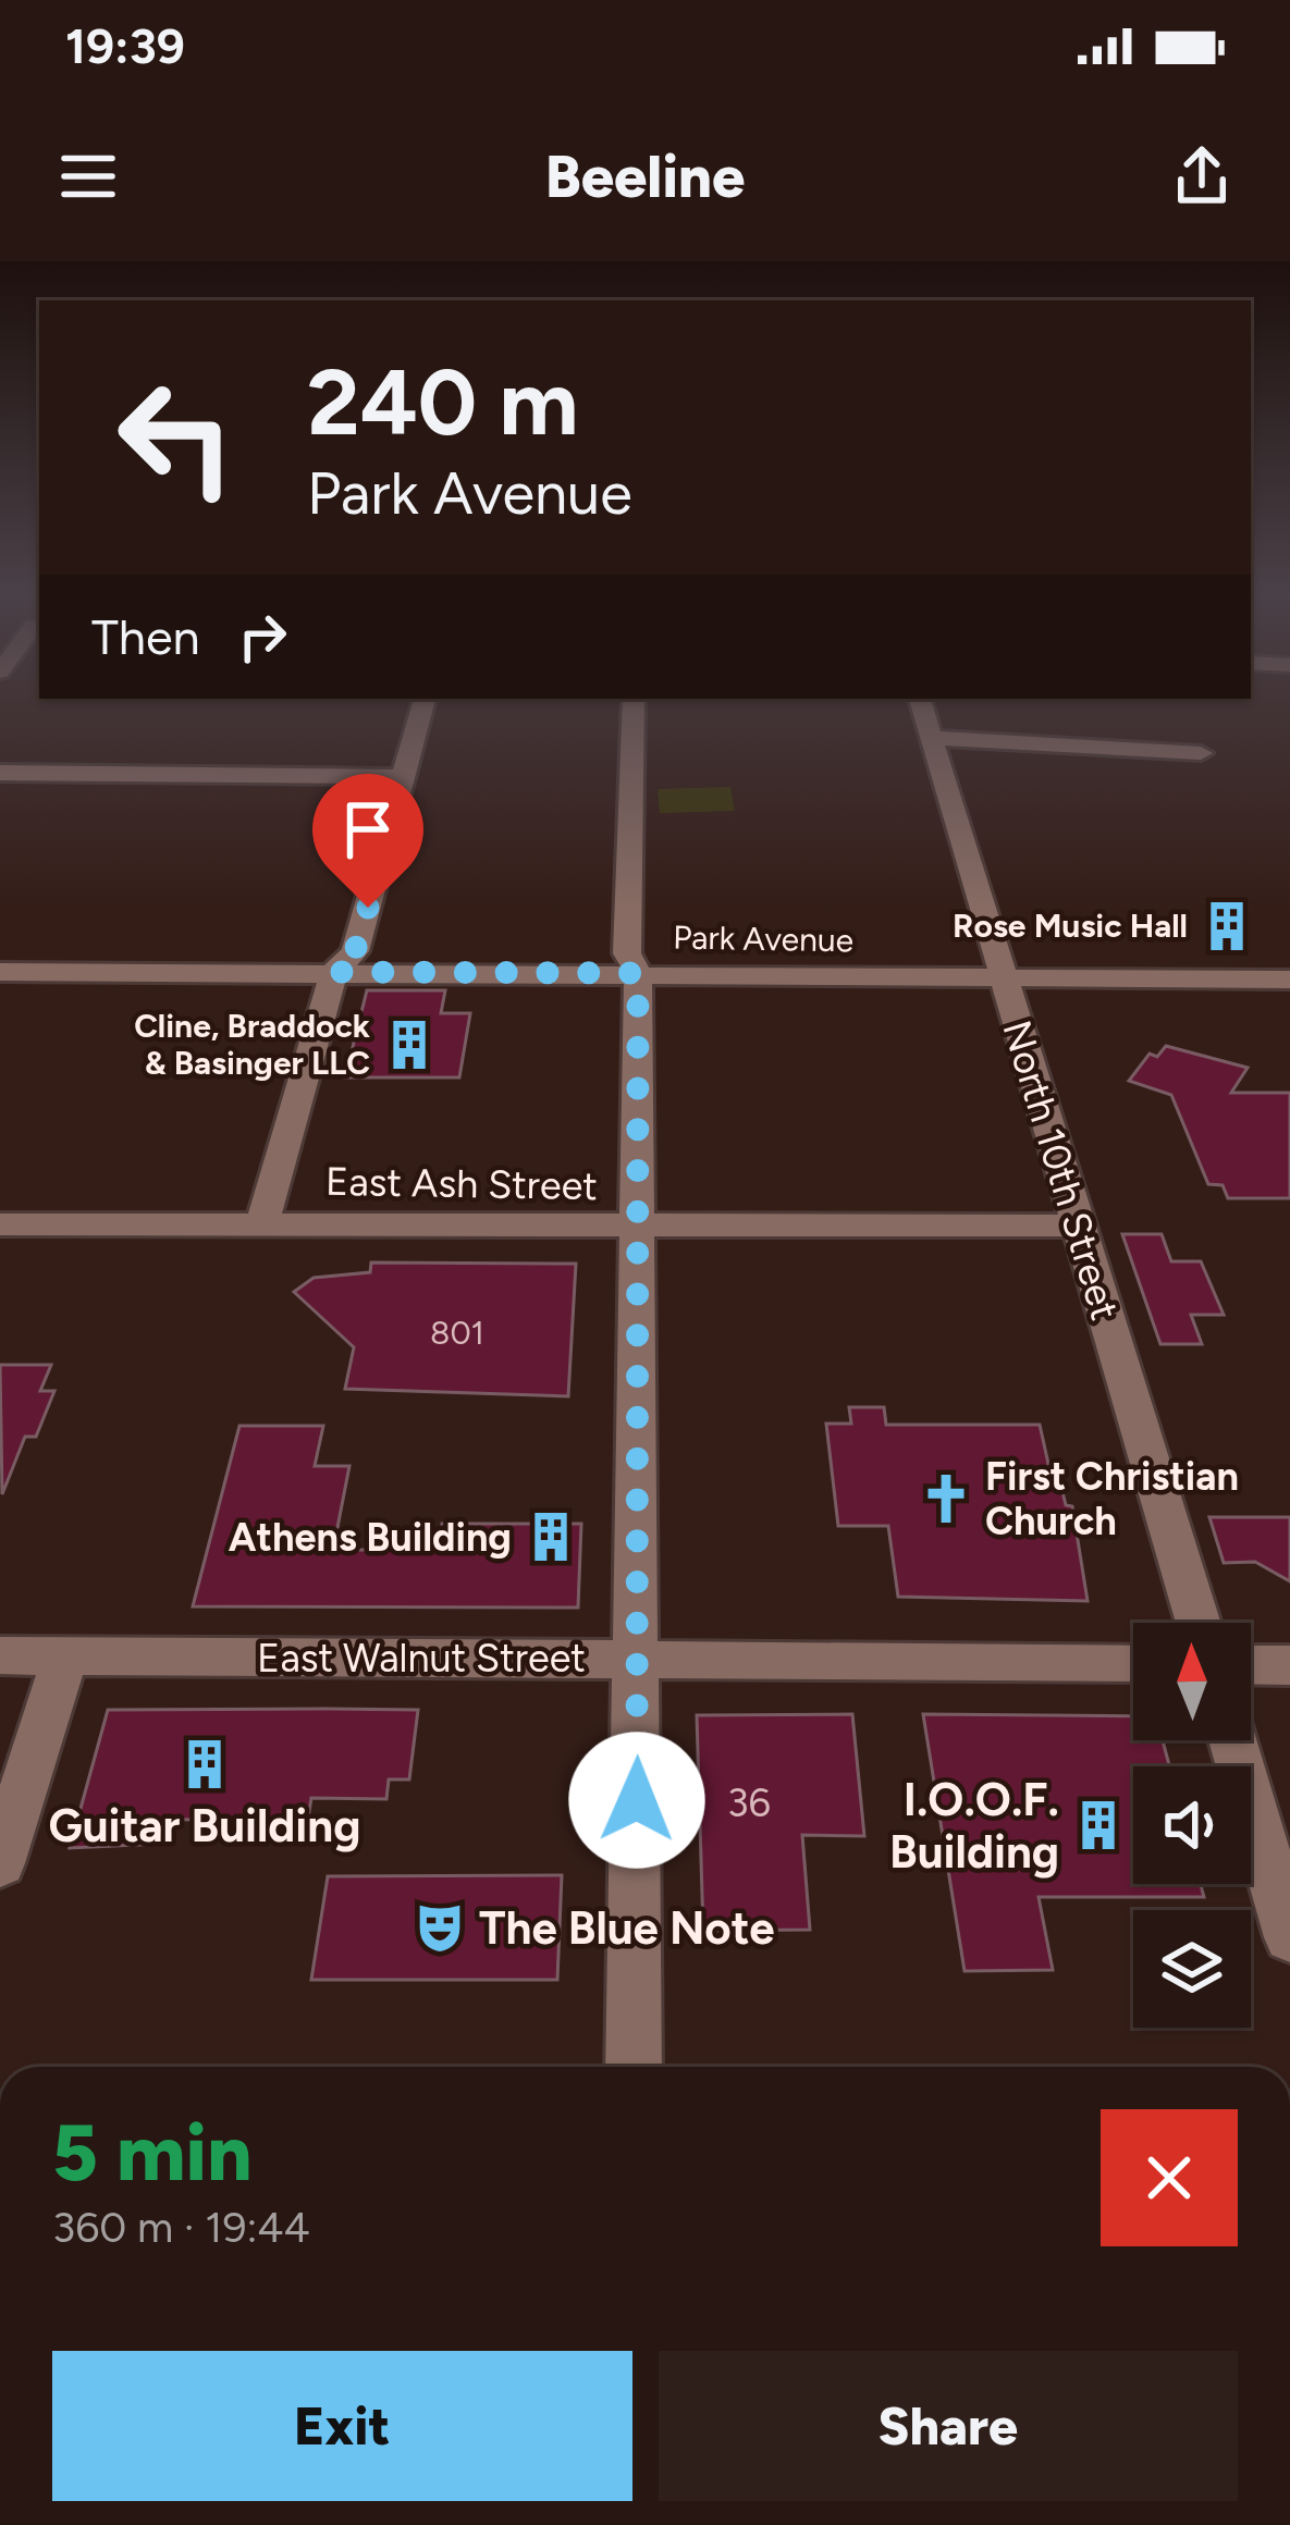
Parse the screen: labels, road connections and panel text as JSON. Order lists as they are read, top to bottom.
{
  "streets": {
    "street": [
      "Park Avenue",
      "North 10th Street",
      "East Ash Street",
      "East Walnut Street"
    ]
  },
  "crossings": [
    ["Park Avenue", "North 10th Street"],
    ["North 10th Street", "East Ash Street"]
  ],
  "places": {
    "building": [
      "Rose Music Hall",
      "Cline, Braddock & Basinger LLC",
      "Athens Building",
      "Guitar Building",
      "I.O.O.F. Building"
    ],
    "church": ["First Christian Church"],
    "theatre": ["The Blue Note"]
  },
  "house_numbers": ["801", "36"],
  "north": "top",
  "page": {
    "status": "19:39",
    "header": "Beeline",
    "turn": ["240 m", "Park Avenue"],
    "then": "Then",
    "heading": ["5 min", "360 m · 19:44"],
    "buttons": ["Exit", "Share"]
  }
}
